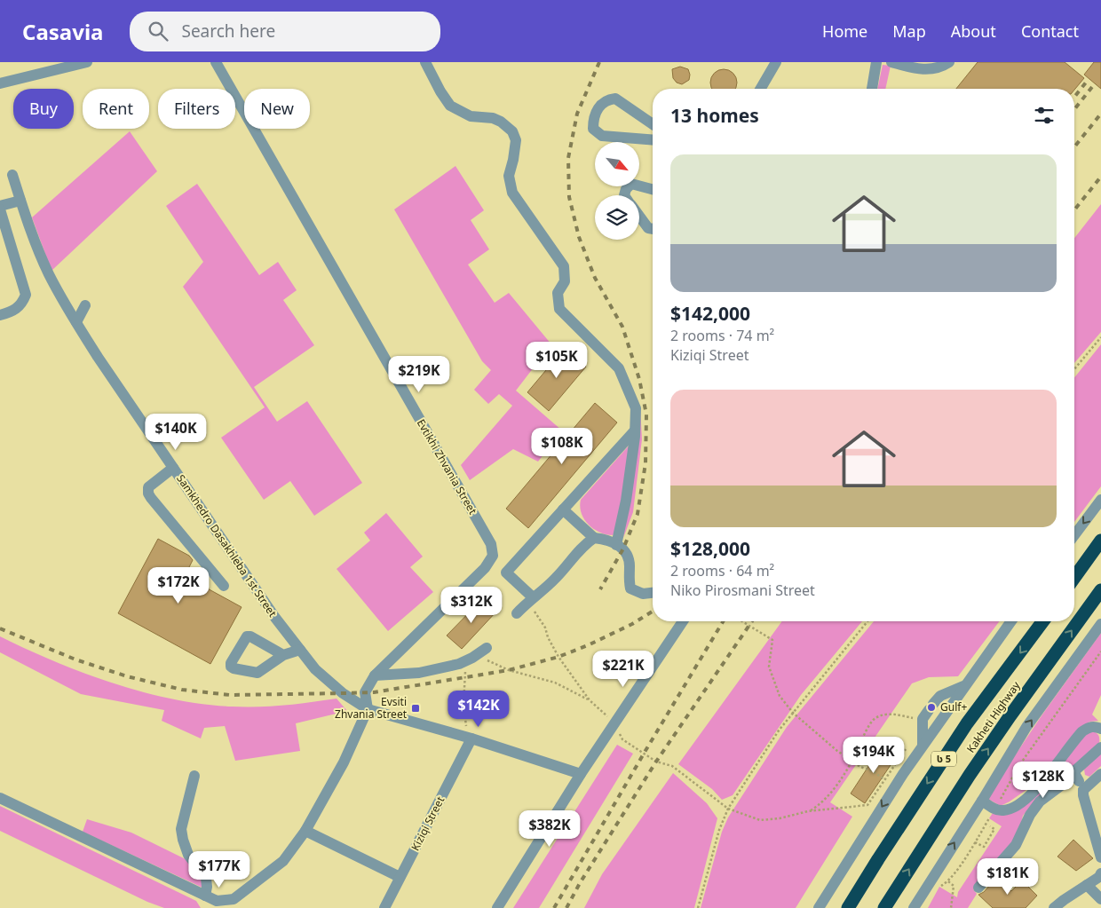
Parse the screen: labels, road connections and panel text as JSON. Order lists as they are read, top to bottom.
{
  "streets": {
    "highway": ["Kakheti Highway", "ს 5"],
    "street": ["Evtikhi Zhvania Street", "Samkhedro Dasakhleba 1st Street", "Kiziqi Street"]
  },
  "crossings": [
    ["Evtikhi Zhvania Street", "Samkhedro Dasakhleba 1st Street"]
  ],
  "places": {
    "other": ["Gulf+"],
    "transit": ["Evsiti Zhvania Street"]
  },
  "north": "bottom right",
  "page": {
    "header": "Casavia",
    "search": "Search here",
    "nav": [
      "Home",
      "Map",
      "About",
      "Contact"
    ],
    "chip": [
      "Buy",
      "Rent",
      "Filters",
      "New"
    ],
    "heading": "13 homes",
    "list": [
      {
        "name": "$142,000",
        "note": "2 rooms · 74 m² · Kiziqi Street"
      },
      {
        "name": "$128,000",
        "note": "2 rooms · 64 m² · Niko Pirosmani Street"
      }
    ],
    "price": [
      "$105K",
      "$219K",
      "$140K",
      "$108K",
      "$172K",
      "$312K",
      "$221K",
      "$142K",
      "$194K",
      "$128K",
      "$382K",
      "$177K",
      "$181K"
    ]
  }
}
